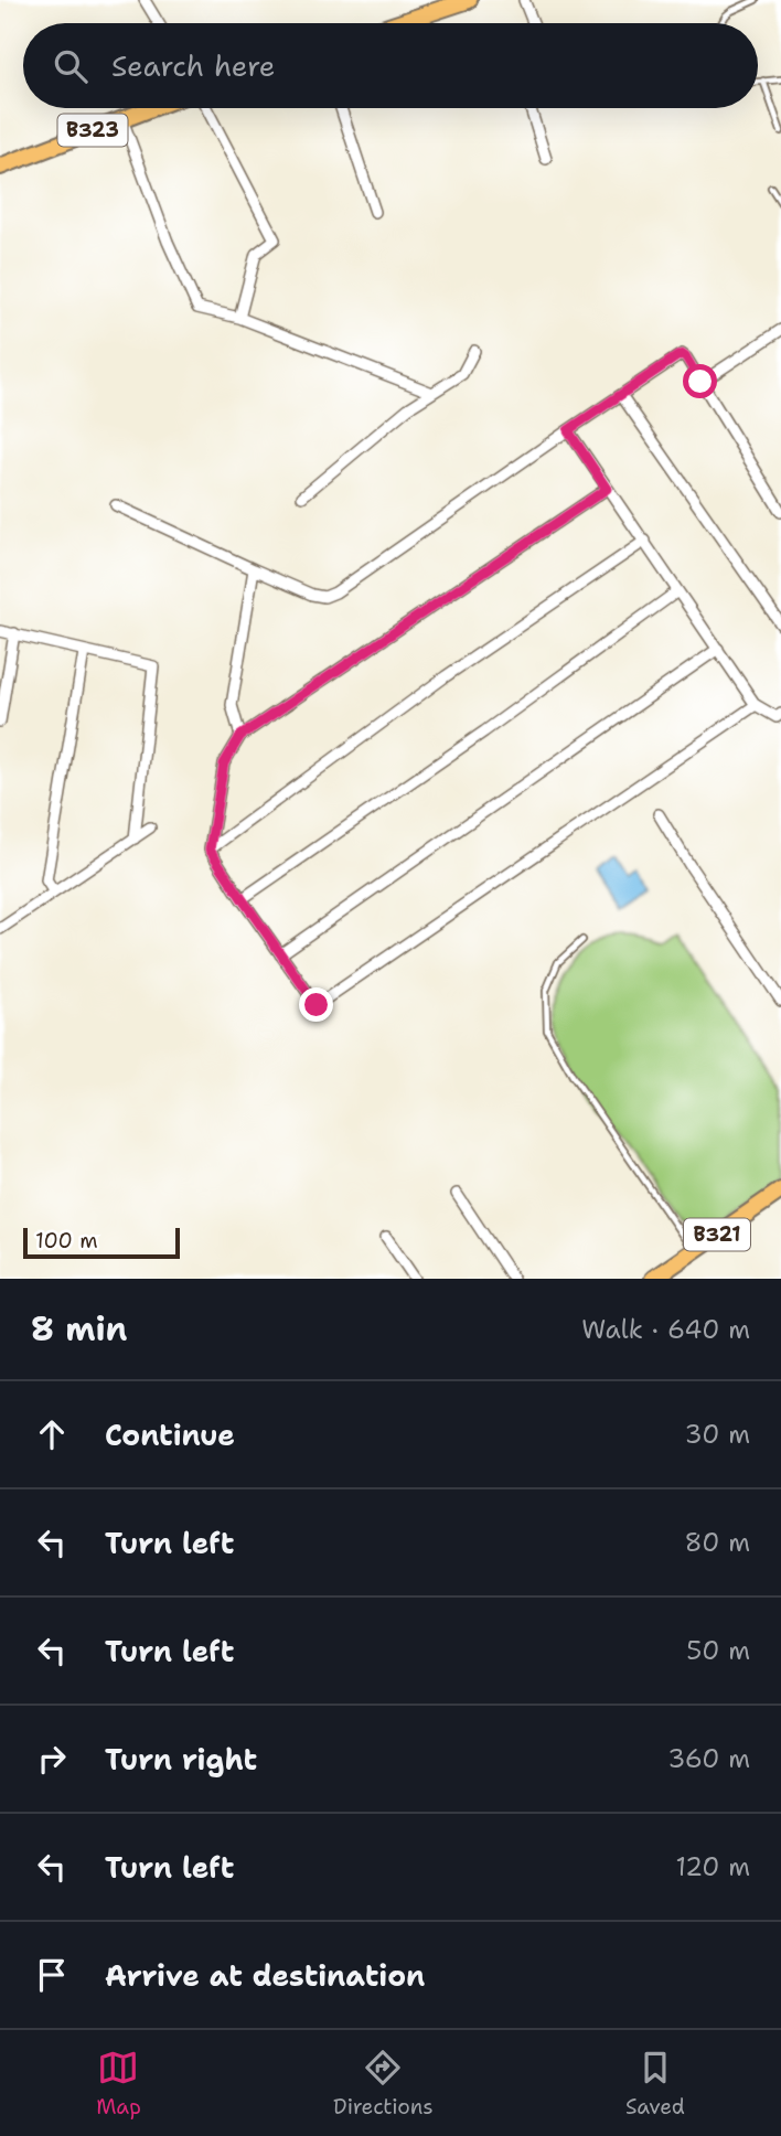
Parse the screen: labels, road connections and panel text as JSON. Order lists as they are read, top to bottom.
{
  "streets": {
    "main road": ["B323", "B321"]
  },
  "scale_bar": "100 m",
  "page": {
    "search": "Search here",
    "scale": "100 m",
    "heading": ["8 min", "Walk · 640 m"],
    "list": [
      ["Continue", "30 m"],
      ["Turn left", "80 m"],
      ["Turn left", "50 m"],
      ["Turn right", "360 m"],
      ["Turn left", "120 m"],
      "Arrive at destination"
    ],
    "nav": ["Map", "Directions", "Saved"]
  }
}
